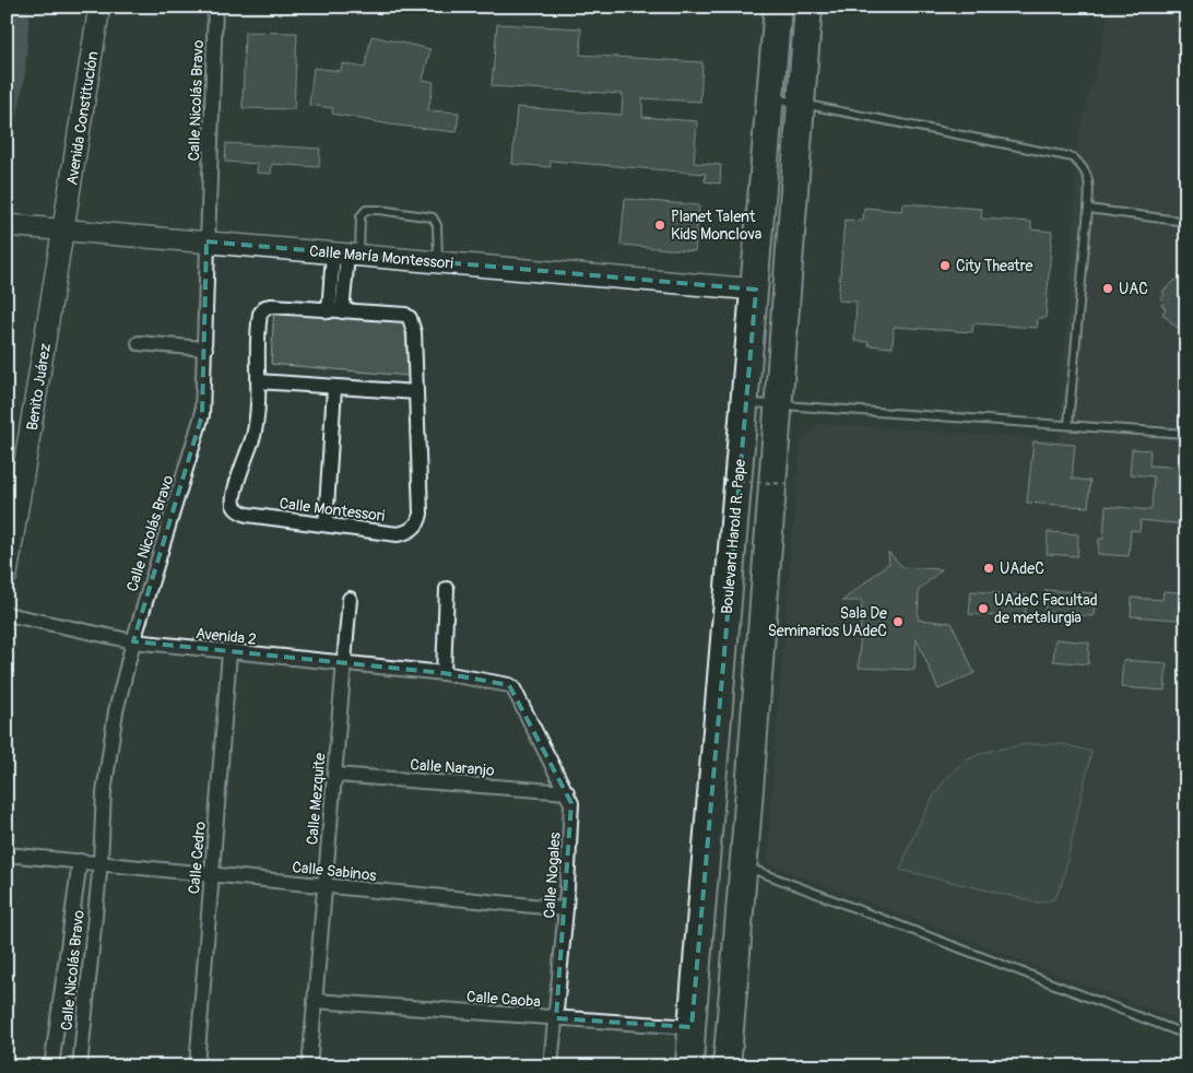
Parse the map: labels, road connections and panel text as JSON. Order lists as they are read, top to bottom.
{
  "streets": {
    "highway": ["Boulevard Harold R. Pape"],
    "main road": ["Avenida Constitución", "Calle María Montessori", "Benito Juárez"],
    "street": [
      "Calle Nicolás Bravo",
      "Calle Montessori",
      "Avenida 2",
      "Calle Naranjo",
      "Calle Mezquite",
      "Calle Cedro",
      "Calle Sabinos",
      "Calle Nogales",
      "Calle Caoba"
    ]
  },
  "crossings": [
    ["Calle Nicolás Bravo", "Calle María Montessori"],
    ["Calle Nicolás Bravo", "Avenida 2"],
    ["Calle Nicolás Bravo", "Calle Sabinos"],
    ["Avenida Constitución", "Calle María Montessori"],
    ["Avenida Constitución", "Benito Juárez"],
    ["Calle María Montessori", "Benito Juárez"],
    ["Calle María Montessori", "Boulevard Harold R. Pape"],
    ["Boulevard Harold R. Pape", "Calle Caoba"],
    ["Avenida 2", "Calle Mezquite"],
    ["Avenida 2", "Calle Cedro"],
    ["Avenida 2", "Calle Nogales"],
    ["Calle Naranjo", "Calle Mezquite"],
    ["Calle Naranjo", "Calle Nogales"],
    ["Calle Mezquite", "Calle Sabinos"],
    ["Calle Mezquite", "Calle Caoba"],
    ["Calle Cedro", "Calle Sabinos"],
    ["Calle Sabinos", "Calle Nogales"],
    ["Calle Nogales", "Calle Caoba"]
  ],
  "places": [
    "Planet Talent Kids Monclova",
    "City Theatre",
    "UAC",
    "UAdeC",
    "UAdeC Facultad de metalurgia",
    "Sala De Seminarios UAdeC"
  ]
}
